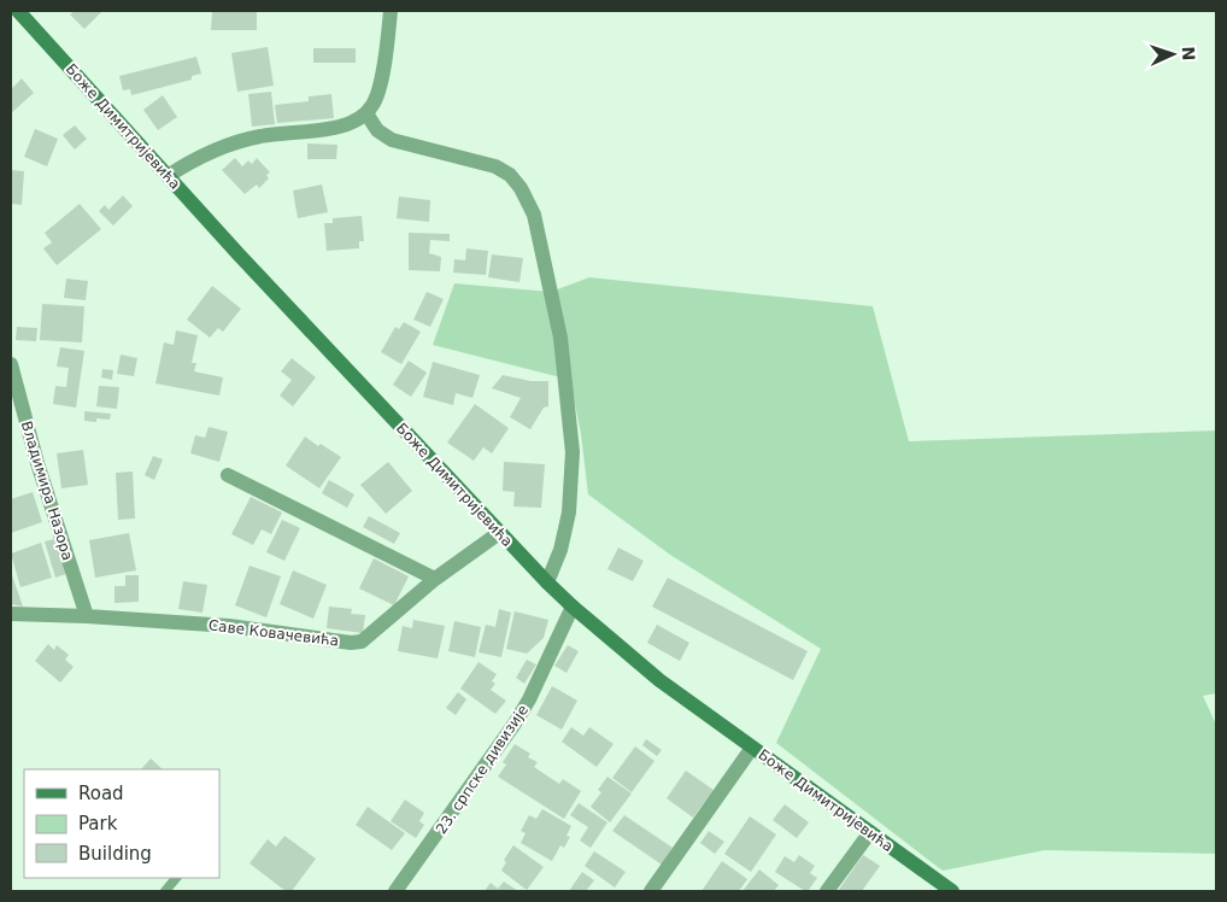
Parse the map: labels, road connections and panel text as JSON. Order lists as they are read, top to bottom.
{
  "streets": {
    "main road": ["Боже Димитријевића"],
    "street": ["Владимира Назора", "Саве Ковачевића", "23. српске дивизије"]
  },
  "crossings": [
    ["Боже Димитријевића", "Саве Ковачевића"],
    ["Боже Димитријевића", "23. српске дивизије"],
    ["Владимира Назора", "Саве Ковачевића"]
  ],
  "legend": ["Road", "Park", "Building"],
  "north": "right"
}
